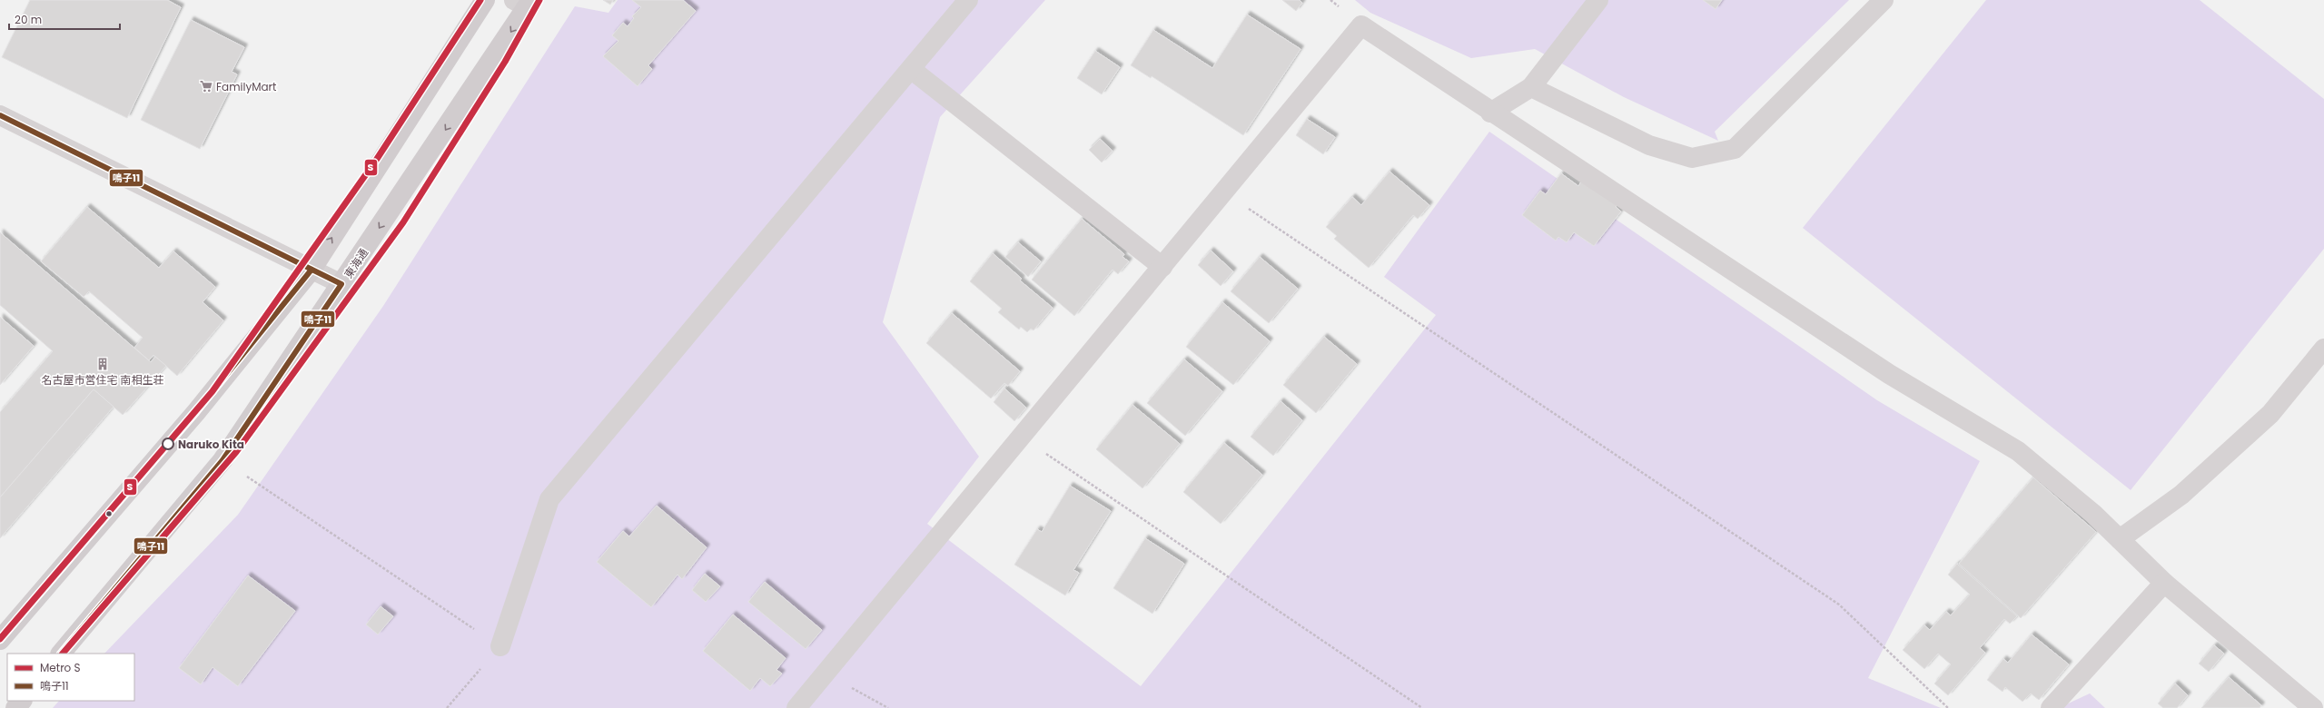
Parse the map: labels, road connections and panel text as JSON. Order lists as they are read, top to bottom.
{
  "streets": {
    "main road": ["東海通"]
  },
  "places": {
    "supermarket": ["FamilyMart"],
    "building": ["名古屋市営住宅 南相生荘"],
    "other": ["Naruko Kita"]
  },
  "lines": ["metro line S", "transit line 鳴子11"],
  "legend": ["Metro S", "鳴子11"],
  "scale_bar": "20 m"
}
